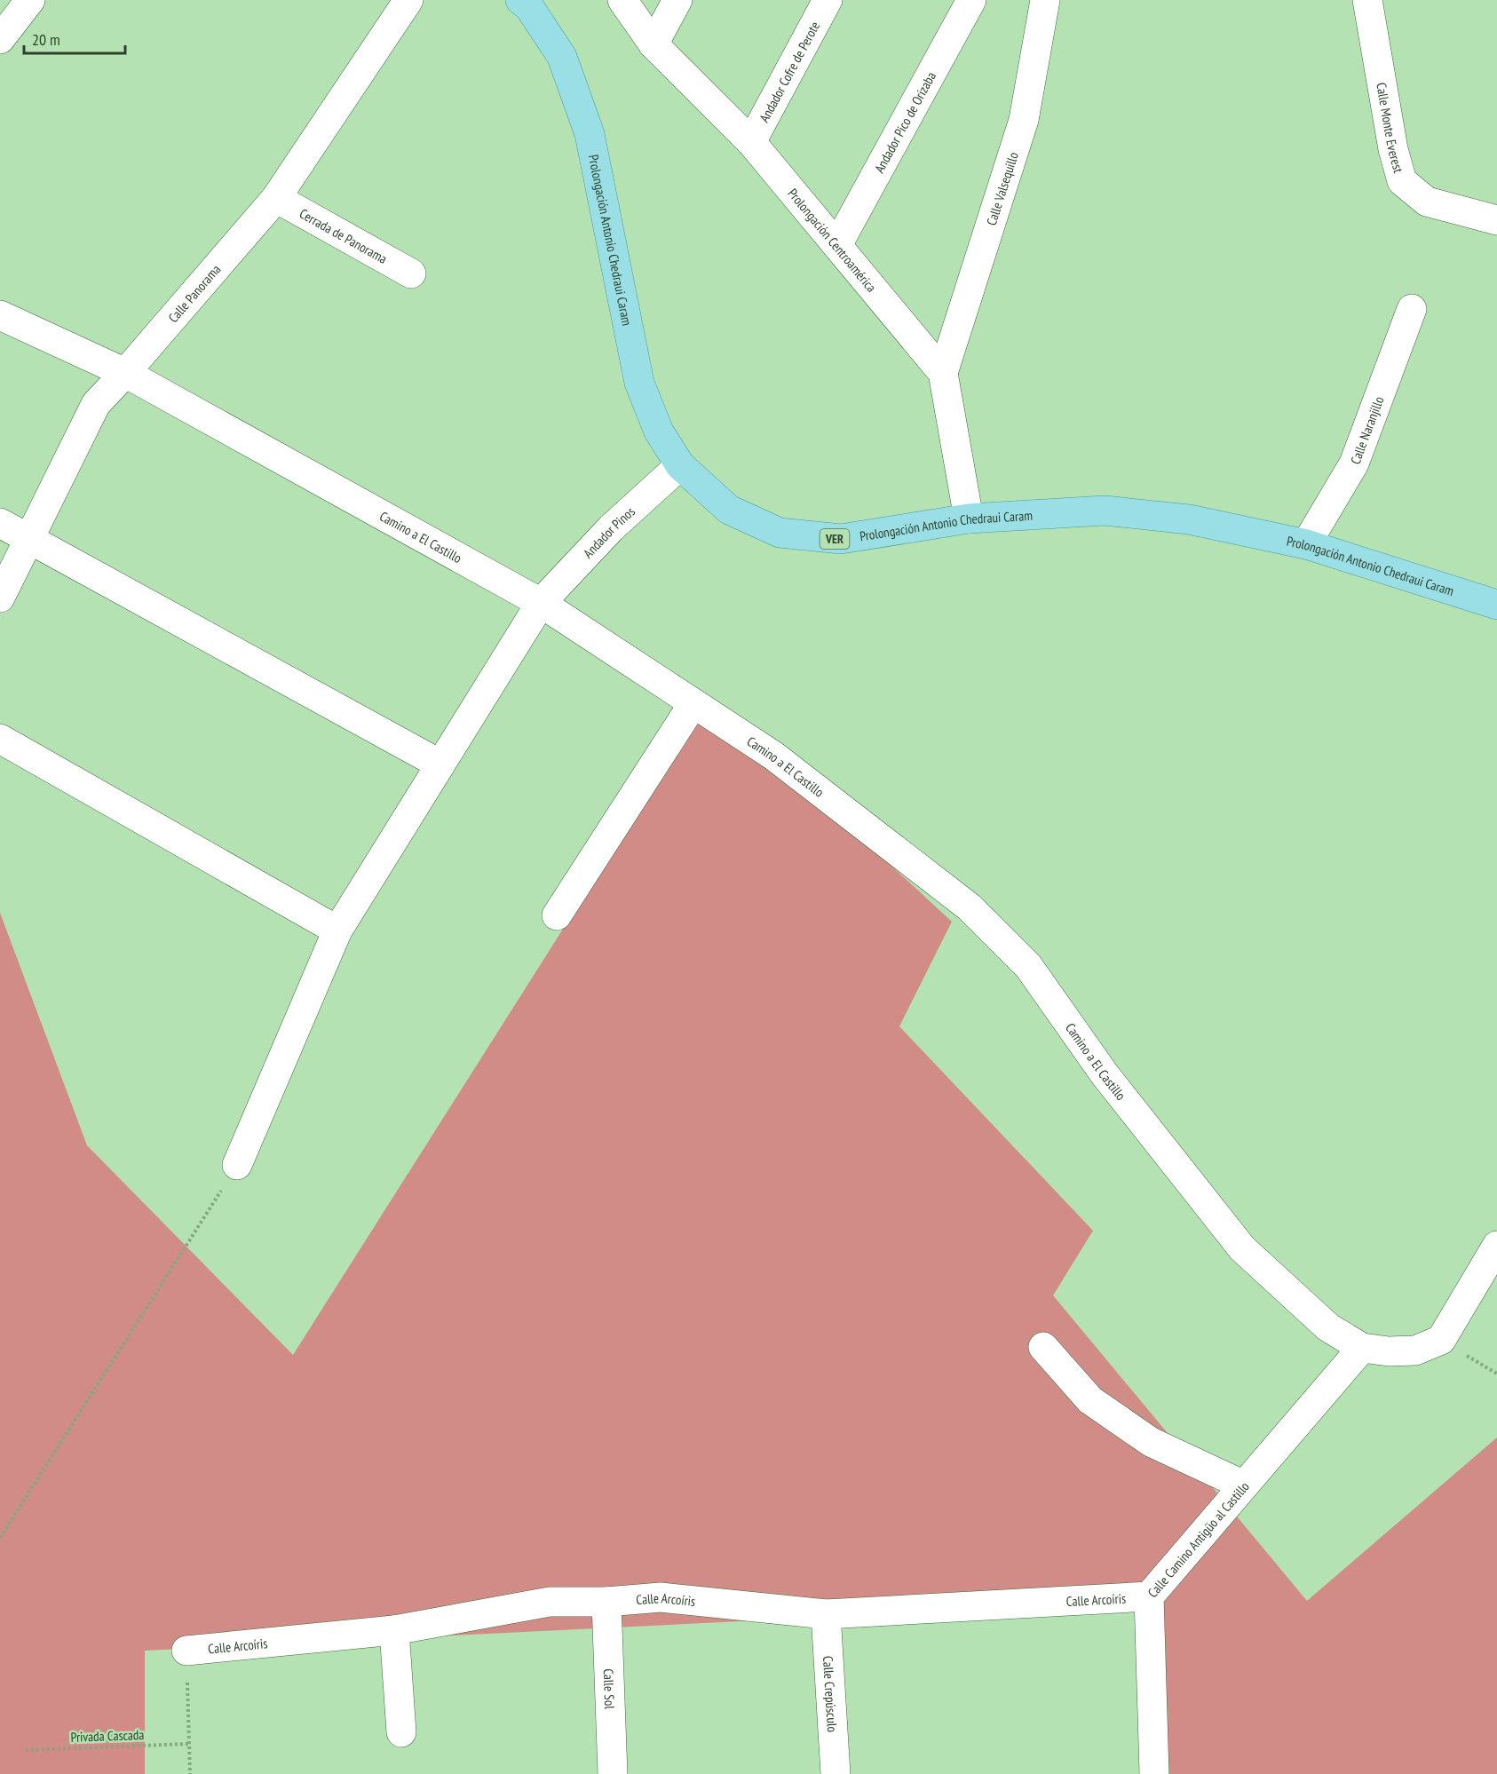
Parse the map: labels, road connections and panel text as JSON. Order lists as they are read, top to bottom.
{
  "streets": {
    "main road": ["Prolongación Antonio Chedraui Caram", "VER"],
    "street": [
      "Andador Cofre de Perote",
      "Andador Pico de Orizaba",
      "Calle Monte Everest",
      "Calle Valsequillo",
      "Cerrada de Panorama",
      "Prolongación Centroamérica",
      "Calle Panorama",
      "Calle Naranjillo",
      "Andador Pinos",
      "Camino a El Castillo",
      "Calle Camino Antigüo al Castillo",
      "Calle Arcoíris",
      "Calle Sol",
      "Calle Crepúsculo"
    ],
    "path": ["Privada Cascada"]
  },
  "crossings": [
    ["Andador Cofre de Perote", "Prolongación Centroamérica"],
    ["Andador Pico de Orizaba", "Prolongación Centroamérica"],
    ["Calle Valsequillo", "Prolongación Centroamérica"],
    ["Cerrada de Panorama", "Calle Panorama"],
    ["Prolongación Antonio Chedraui Caram", "Prolongación Centroamérica"],
    ["Prolongación Antonio Chedraui Caram", "Calle Naranjillo"],
    ["Prolongación Antonio Chedraui Caram", "Andador Pinos"],
    ["Calle Panorama", "Camino a El Castillo"],
    ["Andador Pinos", "Camino a El Castillo"],
    ["Camino a El Castillo", "Calle Camino Antigüo al Castillo"],
    ["Calle Camino Antigüo al Castillo", "Calle Arcoíris"],
    ["Calle Arcoíris", "Calle Sol"],
    ["Calle Arcoíris", "Calle Crepúsculo"]
  ],
  "scale_bar": "20 m"
}
